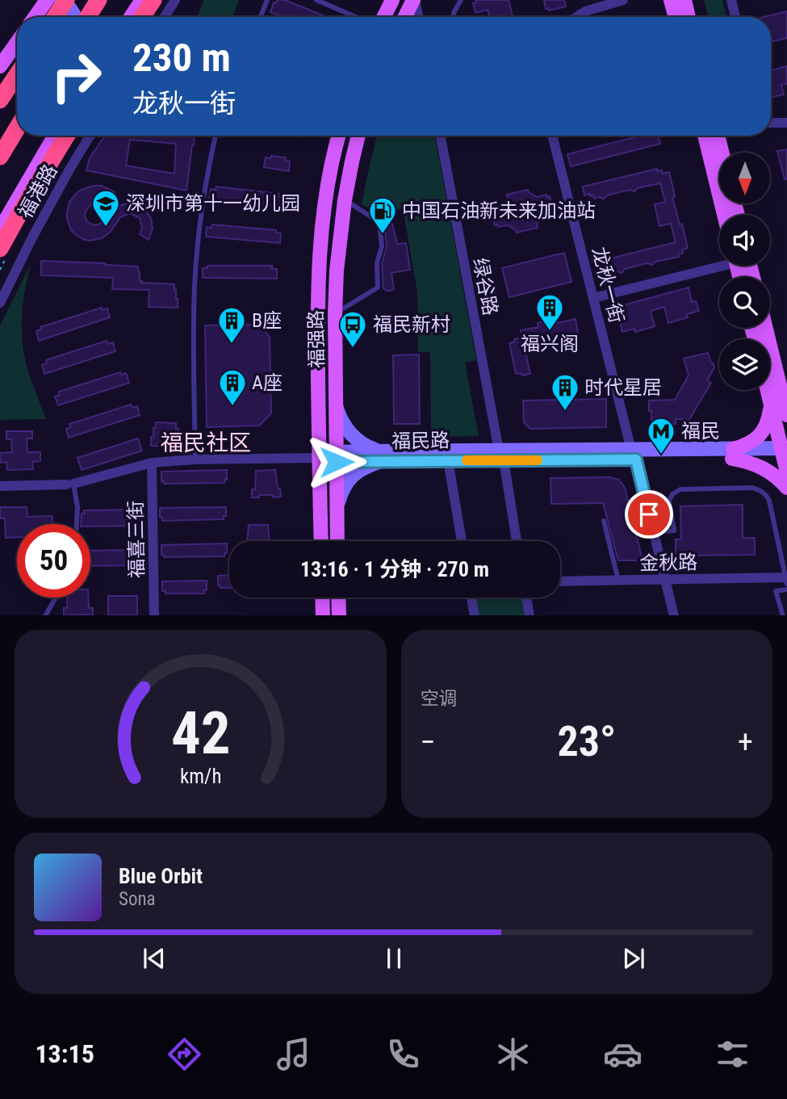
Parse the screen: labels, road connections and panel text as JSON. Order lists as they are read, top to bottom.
{
  "streets": {
    "main road": ["福强路", "福民路"],
    "street": [
      "福港路",
      "龙秋一街",
      "绿谷路",
      "福喜三街",
      "金秋路"
    ]
  },
  "crossings": [
    ["龙秋一街", "福民路"],
    ["龙秋一街", "金秋路"],
    ["绿谷路", "福民路"],
    ["福强路", "福民路"]
  ],
  "districts": ["福民社区"],
  "places": {
    "school or university": ["深圳市第十一幼儿园"],
    "fuel station": ["中国石油新未来加油站"],
    "building": [
      "福兴阁",
      "B座",
      "A座",
      "时代星居"
    ],
    "bus stop": ["福民新村"],
    "metro station": ["福民"]
  },
  "north": "bottom",
  "page": {
    "turn": ["230 m", "龙秋一街"],
    "limit": "50",
    "trip": "13:16 · 1 分钟 · 270 m",
    "tile": "空调",
    "heat": ["−", "23°", "+"],
    "song": ["Blue Orbit", "Sona"],
    "tabs": "13:15",
    "gauge": ["42", "km/h"]
  }
}
